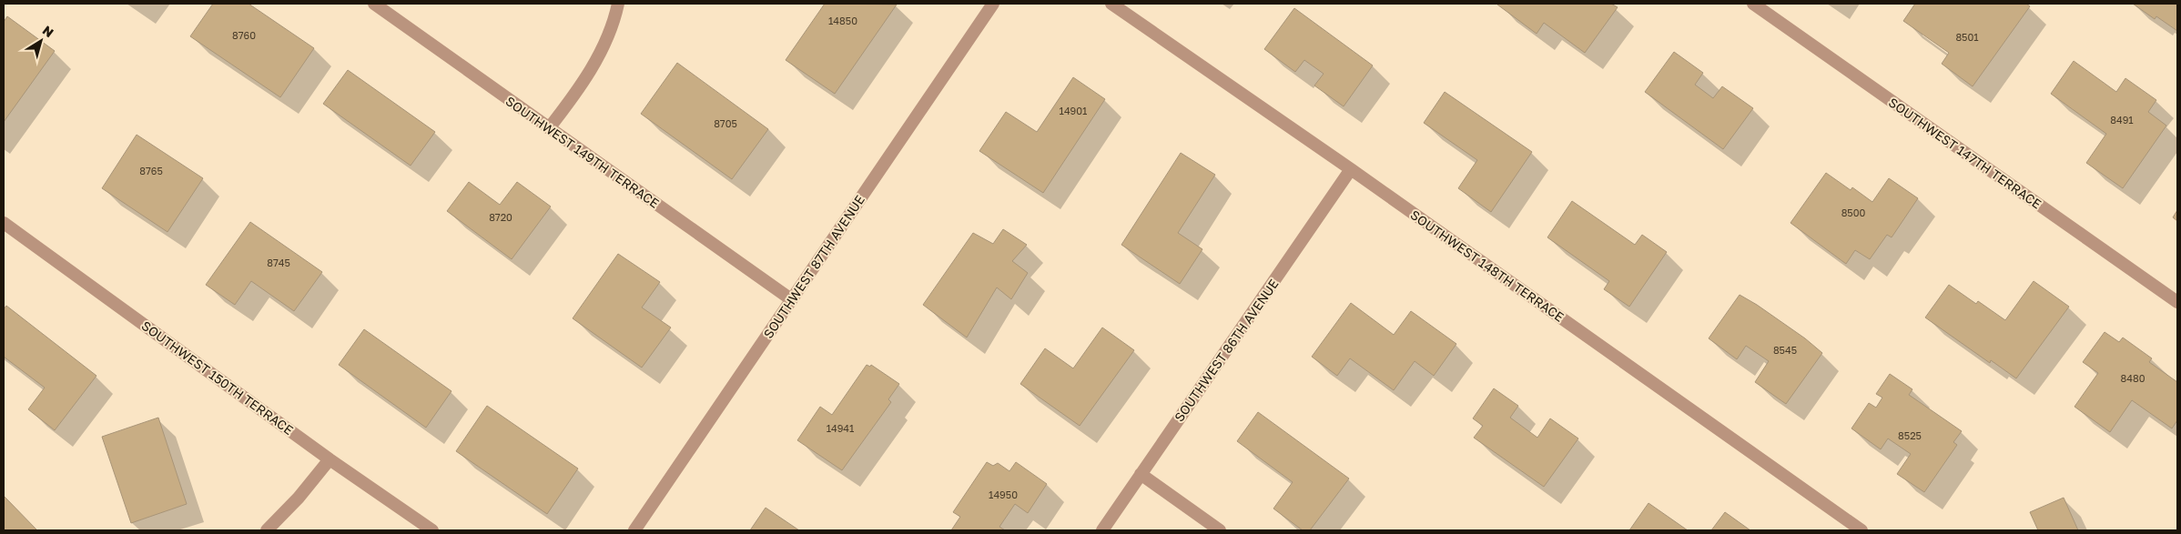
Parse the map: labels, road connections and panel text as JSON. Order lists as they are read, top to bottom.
{
  "streets": {
    "street": [
      "SOUTHWEST 149TH TERRACE",
      "SOUTHWEST 147TH TERRACE",
      "SOUTHWEST 148TH TERRACE",
      "SOUTHWEST 87TH AVENUE",
      "SOUTHWEST 86TH AVENUE",
      "SOUTHWEST 150TH TERRACE"
    ]
  },
  "crossings": [
    ["SOUTHWEST 149TH TERRACE", "SOUTHWEST 87TH AVENUE"],
    ["SOUTHWEST 148TH TERRACE", "SOUTHWEST 86TH AVENUE"]
  ],
  "house_numbers": [
    "14850",
    "8760",
    "8501",
    "14901",
    "8491",
    "8705",
    "8765",
    "8500",
    "8720",
    "8745",
    "8545",
    "8480",
    "14941",
    "8525",
    "14950"
  ],
  "north": "top right"
}
